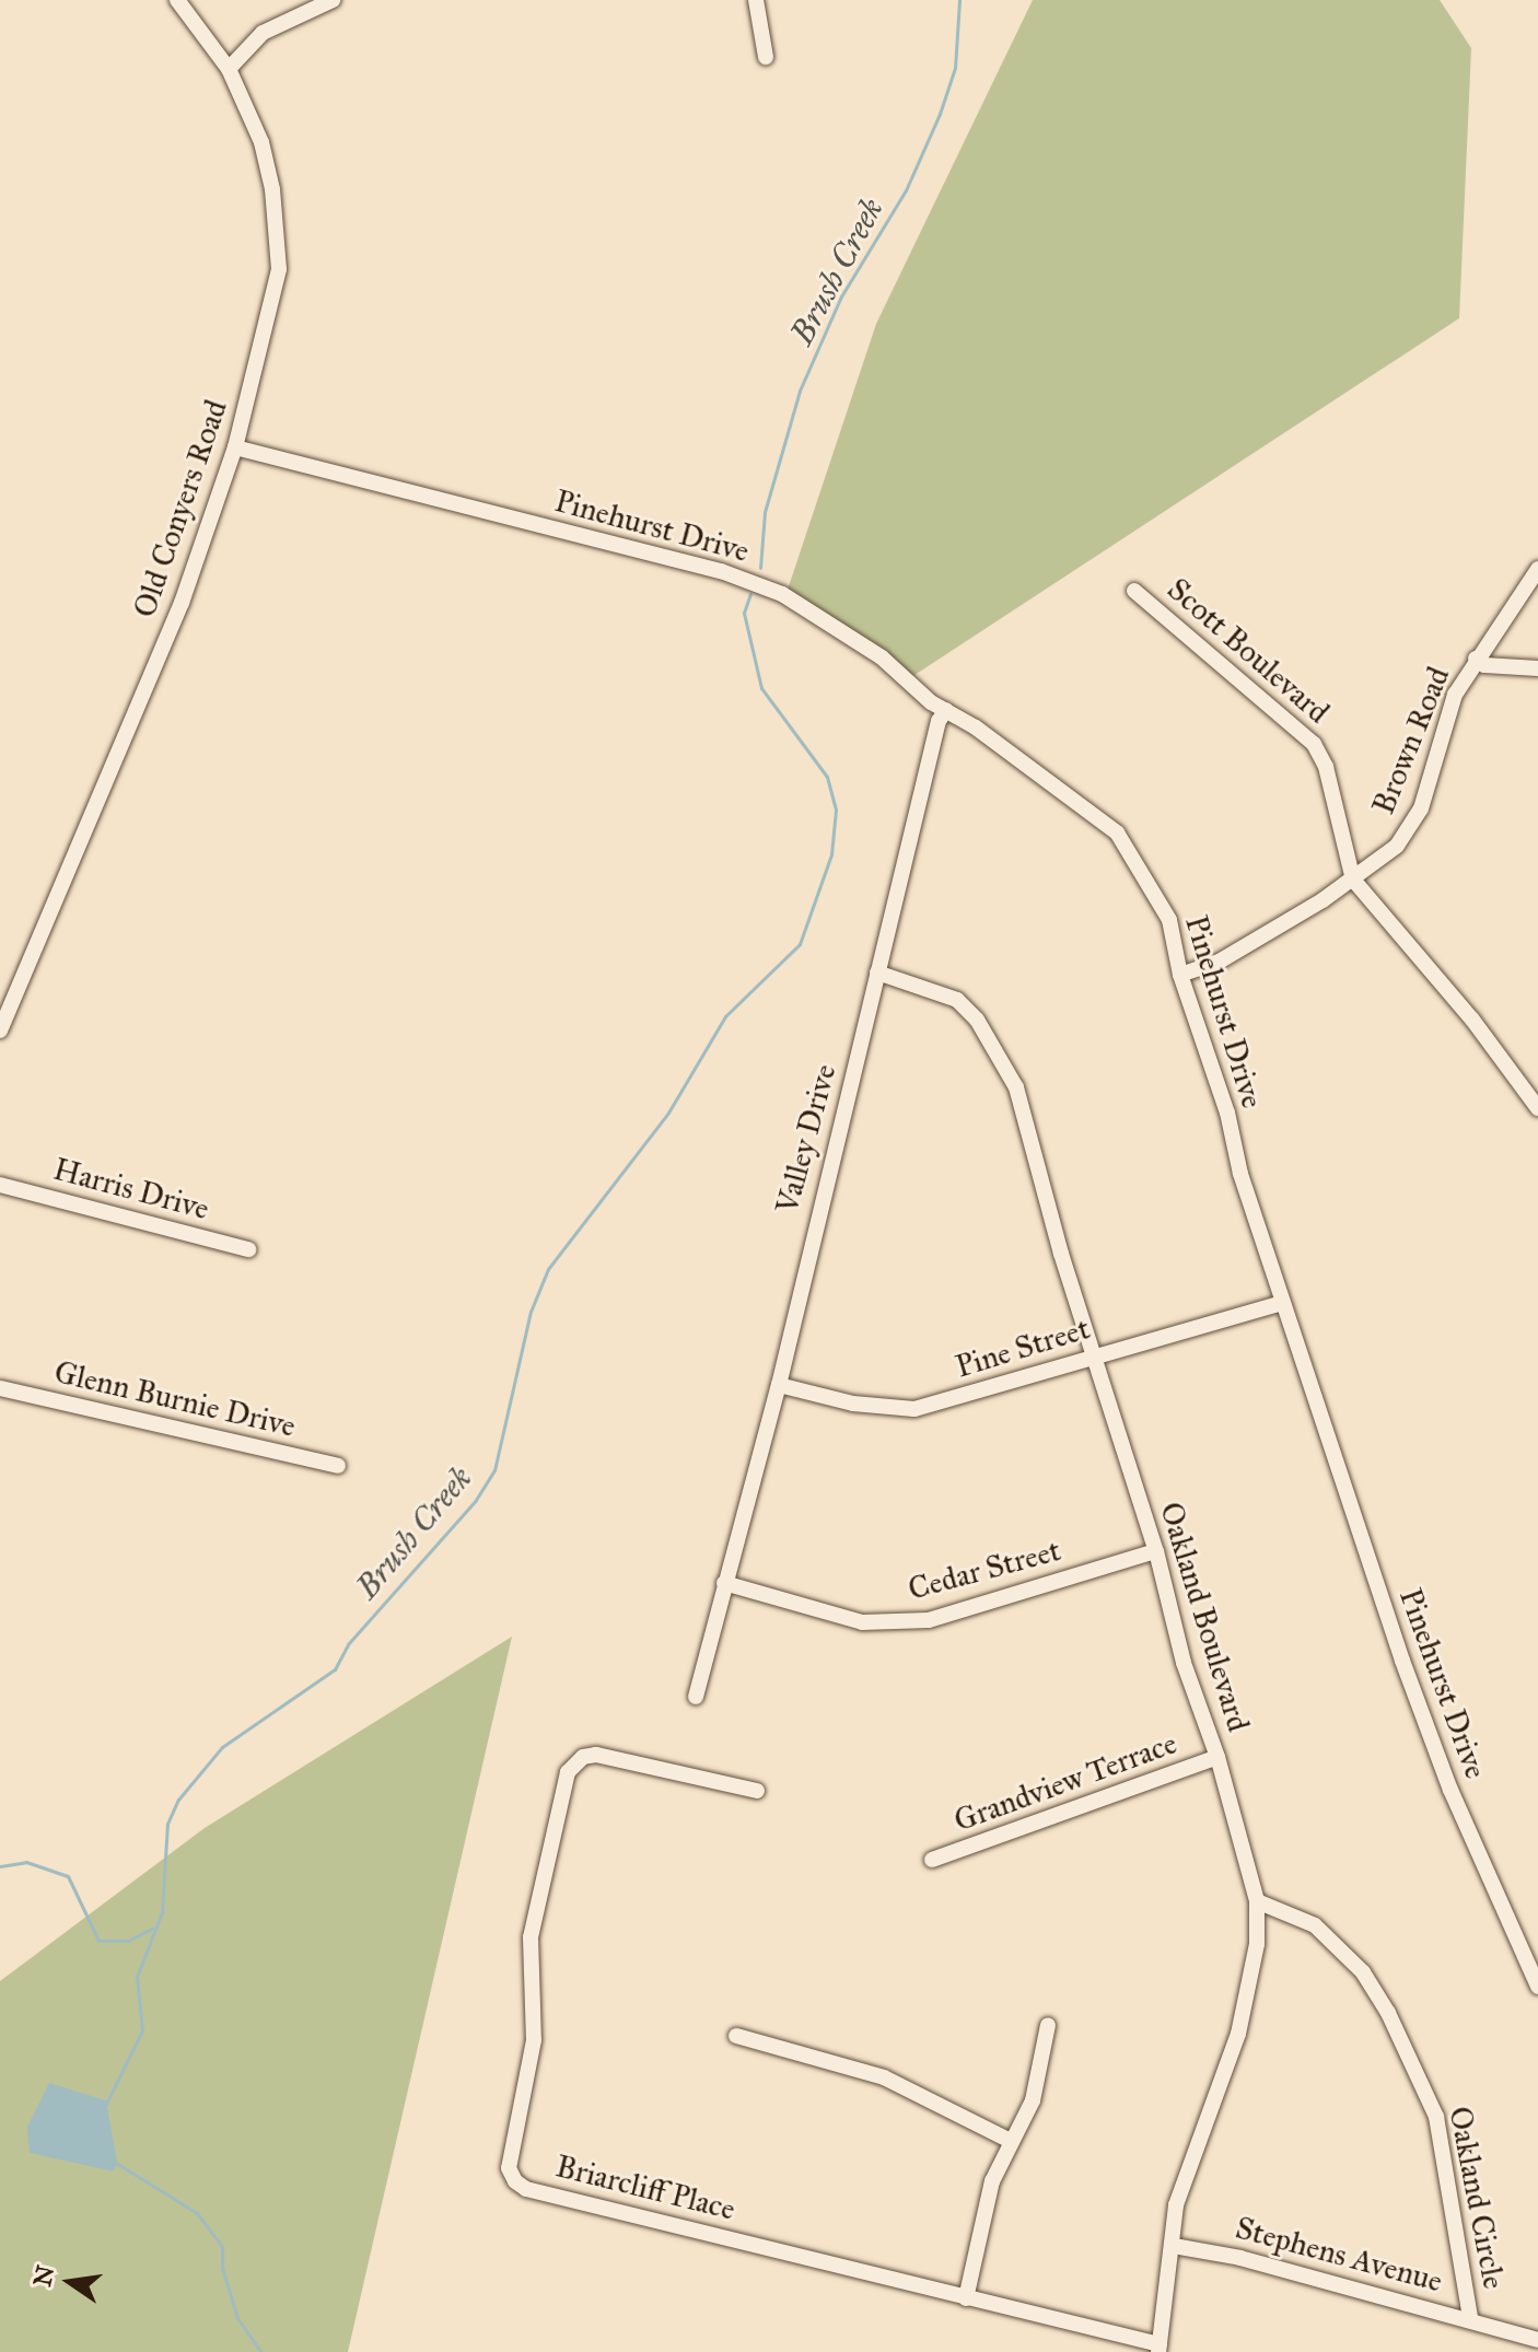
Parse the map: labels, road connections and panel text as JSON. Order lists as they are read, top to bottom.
{
  "streets": {
    "street": [
      "Old Conyers Road",
      "Pinehurst Drive",
      "Scott Boulevard",
      "Brown Road",
      "Valley Drive",
      "Harris Drive",
      "Pine Street",
      "Glenn Burnie Drive",
      "Cedar Street",
      "Oakland Boulevard",
      "Grandview Terrace",
      "Briarcliff Place",
      "Oakland Circle",
      "Stephens Avenue"
    ]
  },
  "crossings": [
    ["Old Conyers Road", "Pinehurst Drive"],
    ["Pinehurst Drive", "Brown Road"],
    ["Pinehurst Drive", "Valley Drive"],
    ["Pinehurst Drive", "Pine Street"],
    ["Scott Boulevard", "Brown Road"],
    ["Valley Drive", "Pine Street"],
    ["Valley Drive", "Cedar Street"],
    ["Valley Drive", "Oakland Boulevard"],
    ["Pine Street", "Oakland Boulevard"],
    ["Cedar Street", "Oakland Boulevard"],
    ["Oakland Boulevard", "Grandview Terrace"],
    ["Oakland Boulevard", "Briarcliff Place"],
    ["Oakland Boulevard", "Oakland Circle"],
    ["Oakland Boulevard", "Stephens Avenue"],
    ["Oakland Circle", "Stephens Avenue"]
  ],
  "water": ["Brush Creek"],
  "north": "left"
}
